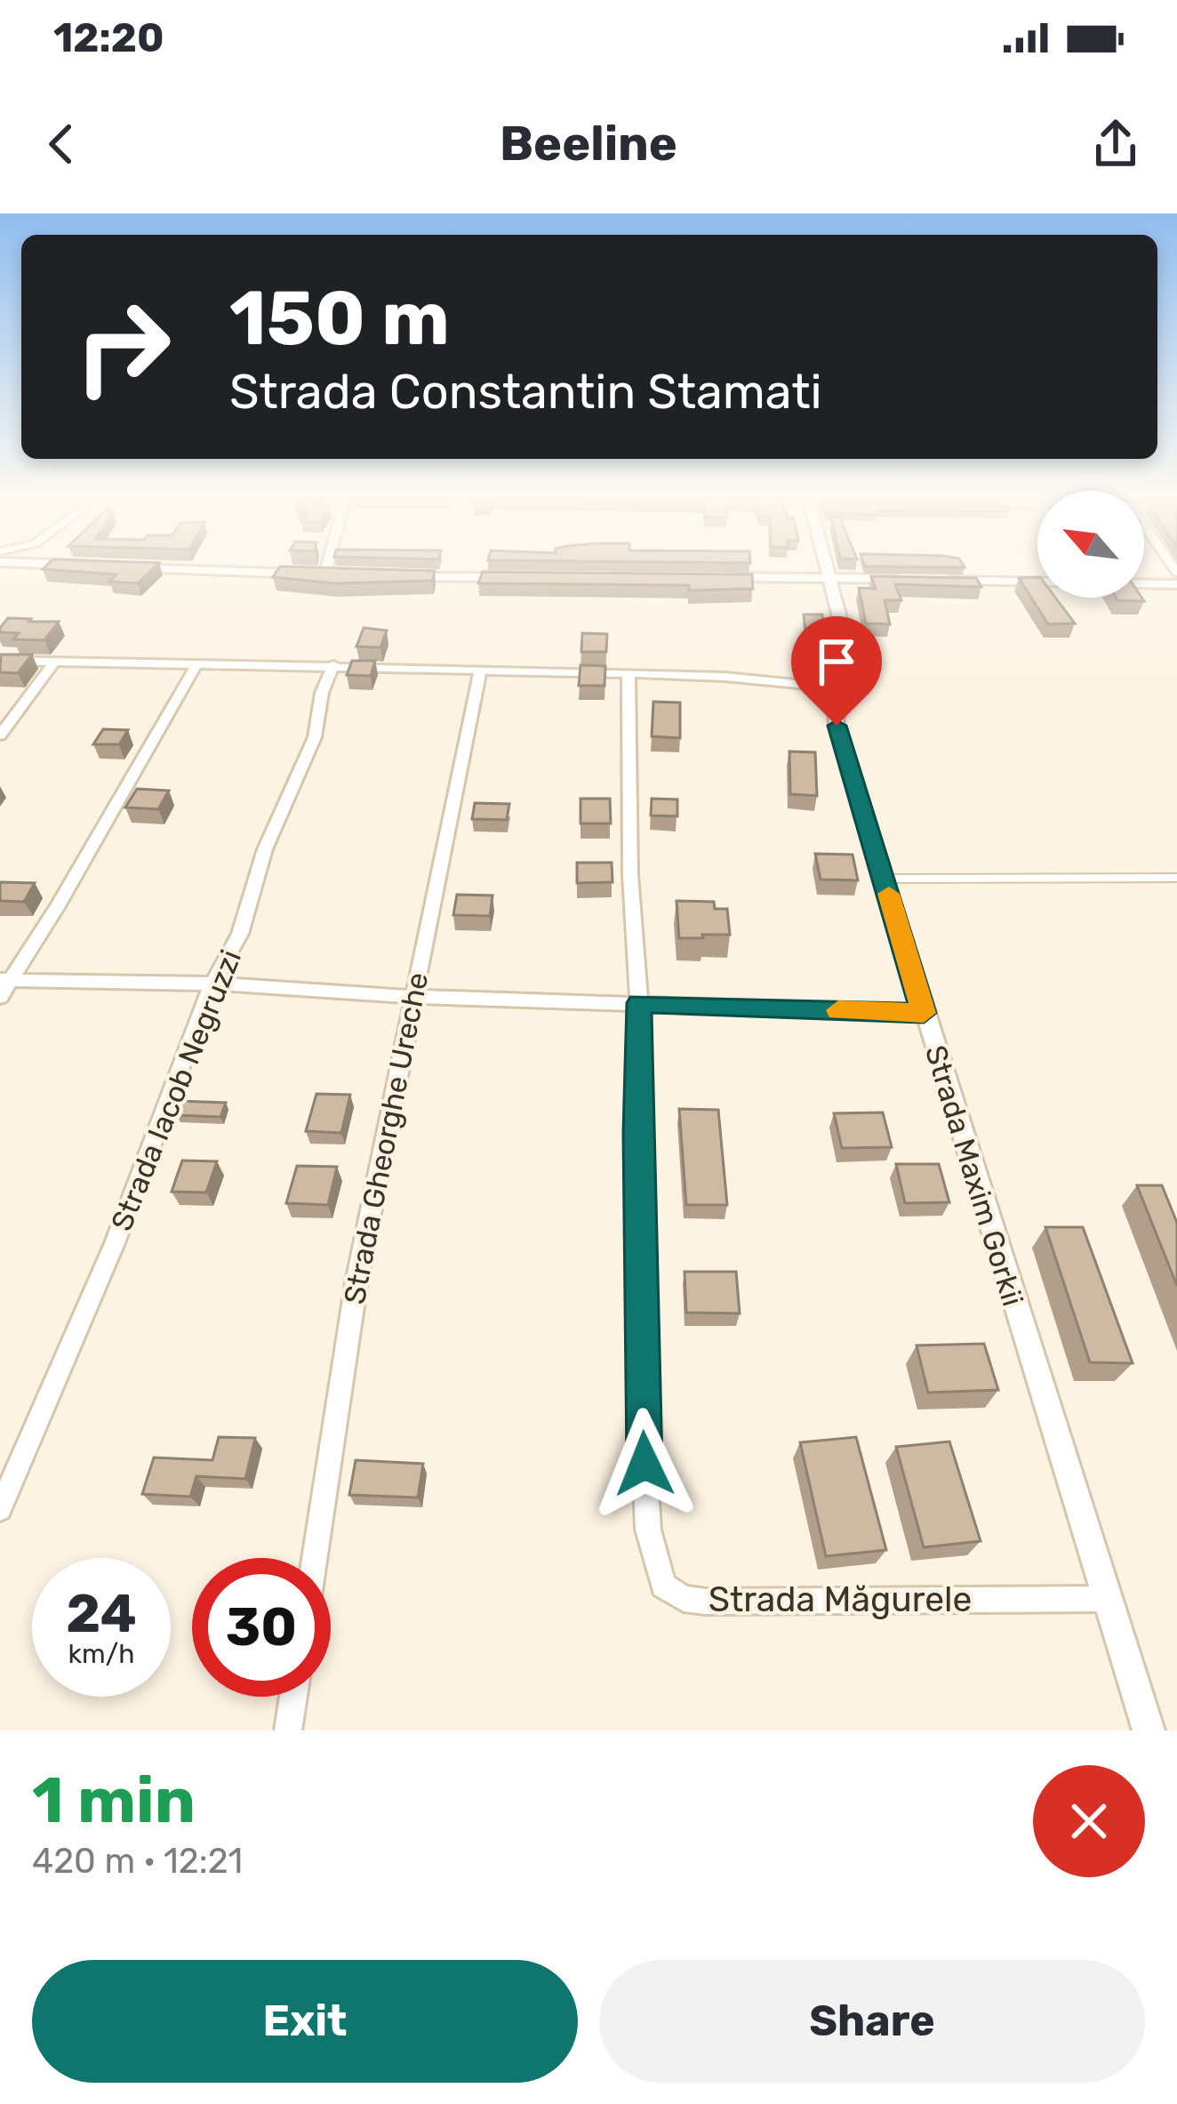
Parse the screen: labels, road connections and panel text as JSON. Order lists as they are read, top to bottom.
{
  "streets": {
    "street": [
      "Strada Iacob Negruzzi",
      "Strada Gheorghe Ureche",
      "Strada Maxim Gorkii",
      "Strada Măgurele"
    ]
  },
  "crossings": [
    ["Strada Maxim Gorkii", "Strada Măgurele"]
  ],
  "north": "top left",
  "page": {
    "status": "12:20",
    "header": "Beeline",
    "turn": ["150 m", "Strada Constantin Stamati"],
    "speed": "24 km/h",
    "limit": "30",
    "heading": ["1 min", "420 m · 12:21"],
    "buttons": ["Exit", "Share"]
  }
}
